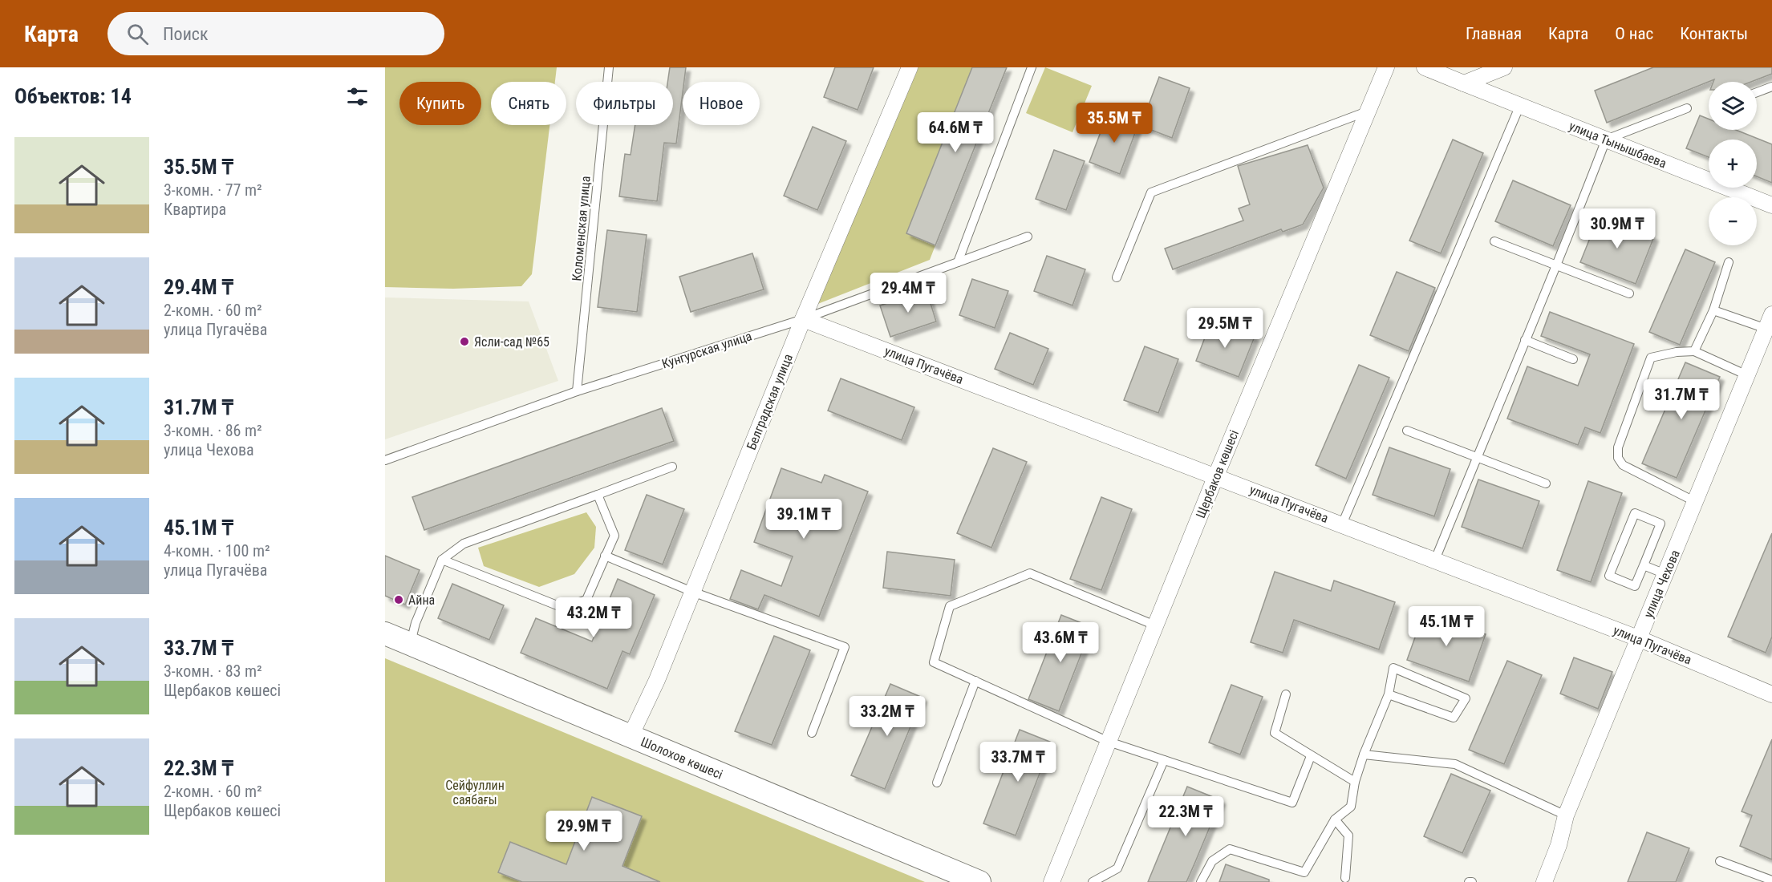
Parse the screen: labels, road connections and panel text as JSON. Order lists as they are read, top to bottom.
{
  "streets": {
    "main road": ["Шолохов көшесі"],
    "street": [
      "улица Тынышбаева",
      "улица Пугачёва",
      "Белградская улица",
      "Щербаков көшесі",
      "улица Чехова"
    ],
    "lane": ["Коломенская улица", "Кунгурская улица"]
  },
  "crossings": [
    ["Коломенская улица", "Кунгурская улица"],
    ["Кунгурская улица", "улица Пугачёва"],
    ["Кунгурская улица", "Белградская улица"],
    ["улица Пугачёва", "Белградская улица"],
    ["улица Пугачёва", "Щербаков көшесі"],
    ["улица Пугачёва", "улица Чехова"],
    ["Белградская улица", "Шолохов көшесі"]
  ],
  "parks": ["Сейфуллин саябағы"],
  "places": ["Ясли-сад №65", "Айна"],
  "page": {
    "header": "Карта",
    "search": "Поиск",
    "nav": [
      "Главная",
      "Карта",
      "О нас",
      "Контакты"
    ],
    "heading": "Объектов: 14",
    "map_buttons": ["+", "−"],
    "chip": [
      "Купить",
      "Снять",
      "Фильтры",
      "Новое"
    ],
    "price": [
      "35.5M ₸",
      "64.6M ₸",
      "30.9M ₸",
      "29.4M ₸",
      "29.5M ₸",
      "31.7M ₸",
      "39.1M ₸",
      "43.2M ₸",
      "45.1M ₸",
      "43.6M ₸",
      "33.2M ₸",
      "33.7M ₸",
      "22.3M ₸",
      "29.9M ₸"
    ],
    "list": [
      {
        "name": "35.5M ₸",
        "note": "3-комн. · 77 m² · Квартира"
      },
      {
        "name": "29.4M ₸",
        "note": "2-комн. · 60 m² · улица Пугачёва"
      },
      {
        "name": "31.7M ₸",
        "note": "3-комн. · 86 m² · улица Чехова"
      },
      {
        "name": "45.1M ₸",
        "note": "4-комн. · 100 m² · улица Пугачёва"
      },
      {
        "name": "33.7M ₸",
        "note": "3-комн. · 83 m² · Щербаков көшесі"
      },
      {
        "name": "22.3M ₸",
        "note": "2-комн. · 60 m² · Щербаков көшесі"
      }
    ]
  }
}
